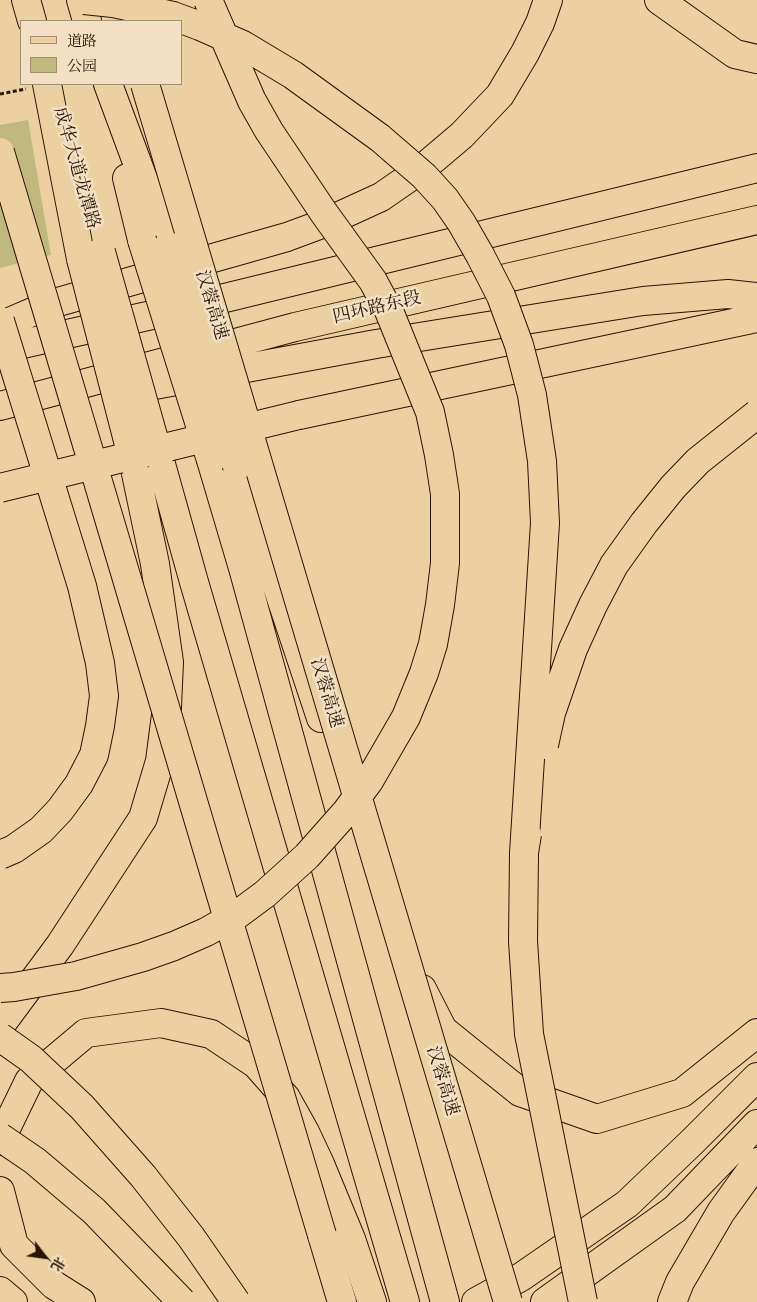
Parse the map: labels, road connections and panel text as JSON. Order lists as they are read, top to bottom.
{
  "streets": {
    "main road": ["成华大道龙潭路", "汉蓉高速", "四环路东段"]
  },
  "legend": ["道路", "公园"],
  "north": "bottom right"
}
